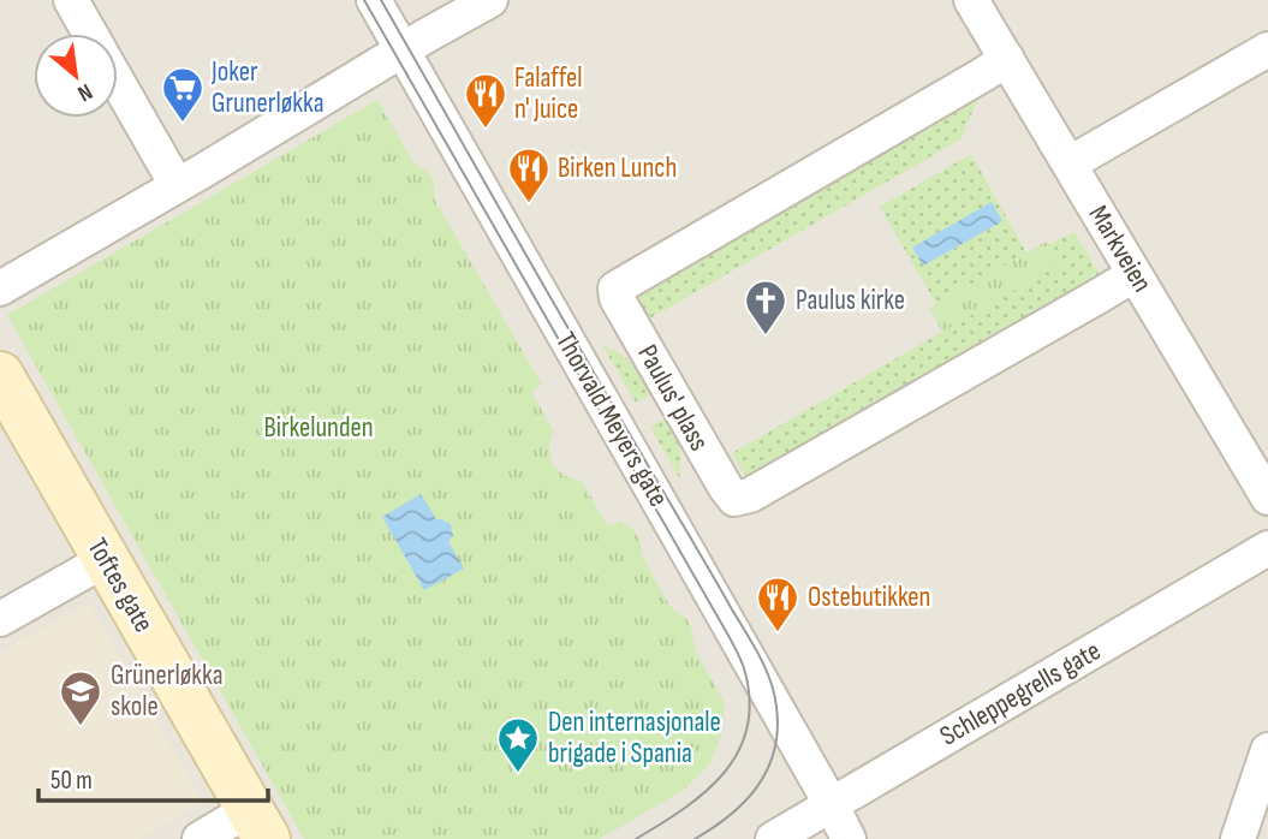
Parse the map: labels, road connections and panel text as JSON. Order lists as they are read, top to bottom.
{
  "streets": {
    "main road": ["Toftes gate"],
    "street": [
      "Markveien",
      "Paulus' plass",
      "Thorvald Meyers gate",
      "Schleppegrells gate"
    ]
  },
  "crossings": [
    ["Markveien", "Paulus' plass"],
    ["Thorvald Meyers gate", "Schleppegrells gate"]
  ],
  "parks": ["Birkelunden"],
  "places": {
    "supermarket": ["Joker Grunerløkka"],
    "restaurant": ["Falaffel n' Juice", "Birken Lunch", "Ostebutikken"],
    "church": ["Paulus kirke"],
    "school or university": ["Grünerløkka skole"],
    "place": ["Den internasjonale brigade i Spania"]
  },
  "scale_bar": "50 m",
  "north": "bottom right"
}
